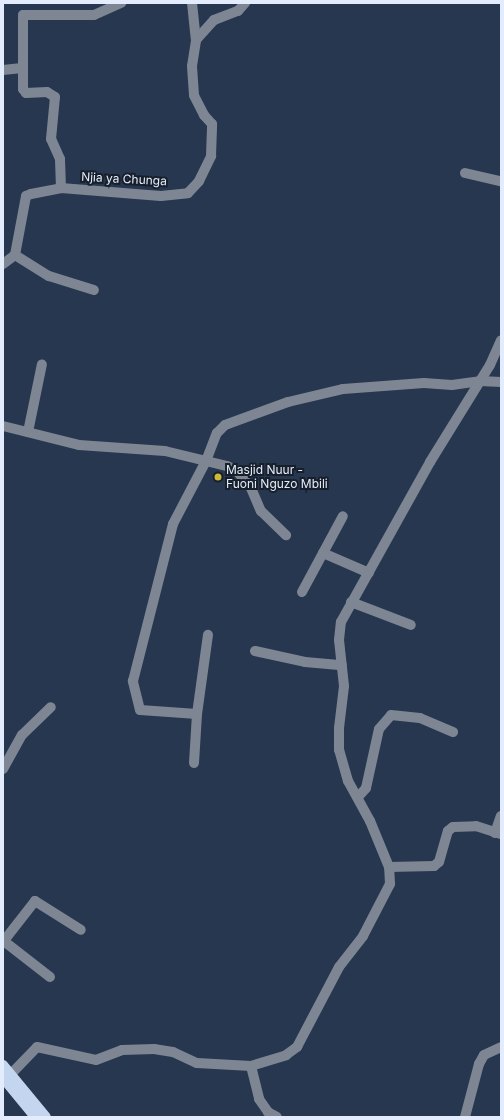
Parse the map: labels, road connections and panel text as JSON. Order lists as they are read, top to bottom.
{
  "streets": {
    "street": ["Njia ya Chunga"]
  },
  "places": ["Masjid Nuur - Fuoni Nguzo Mbili"]
}
